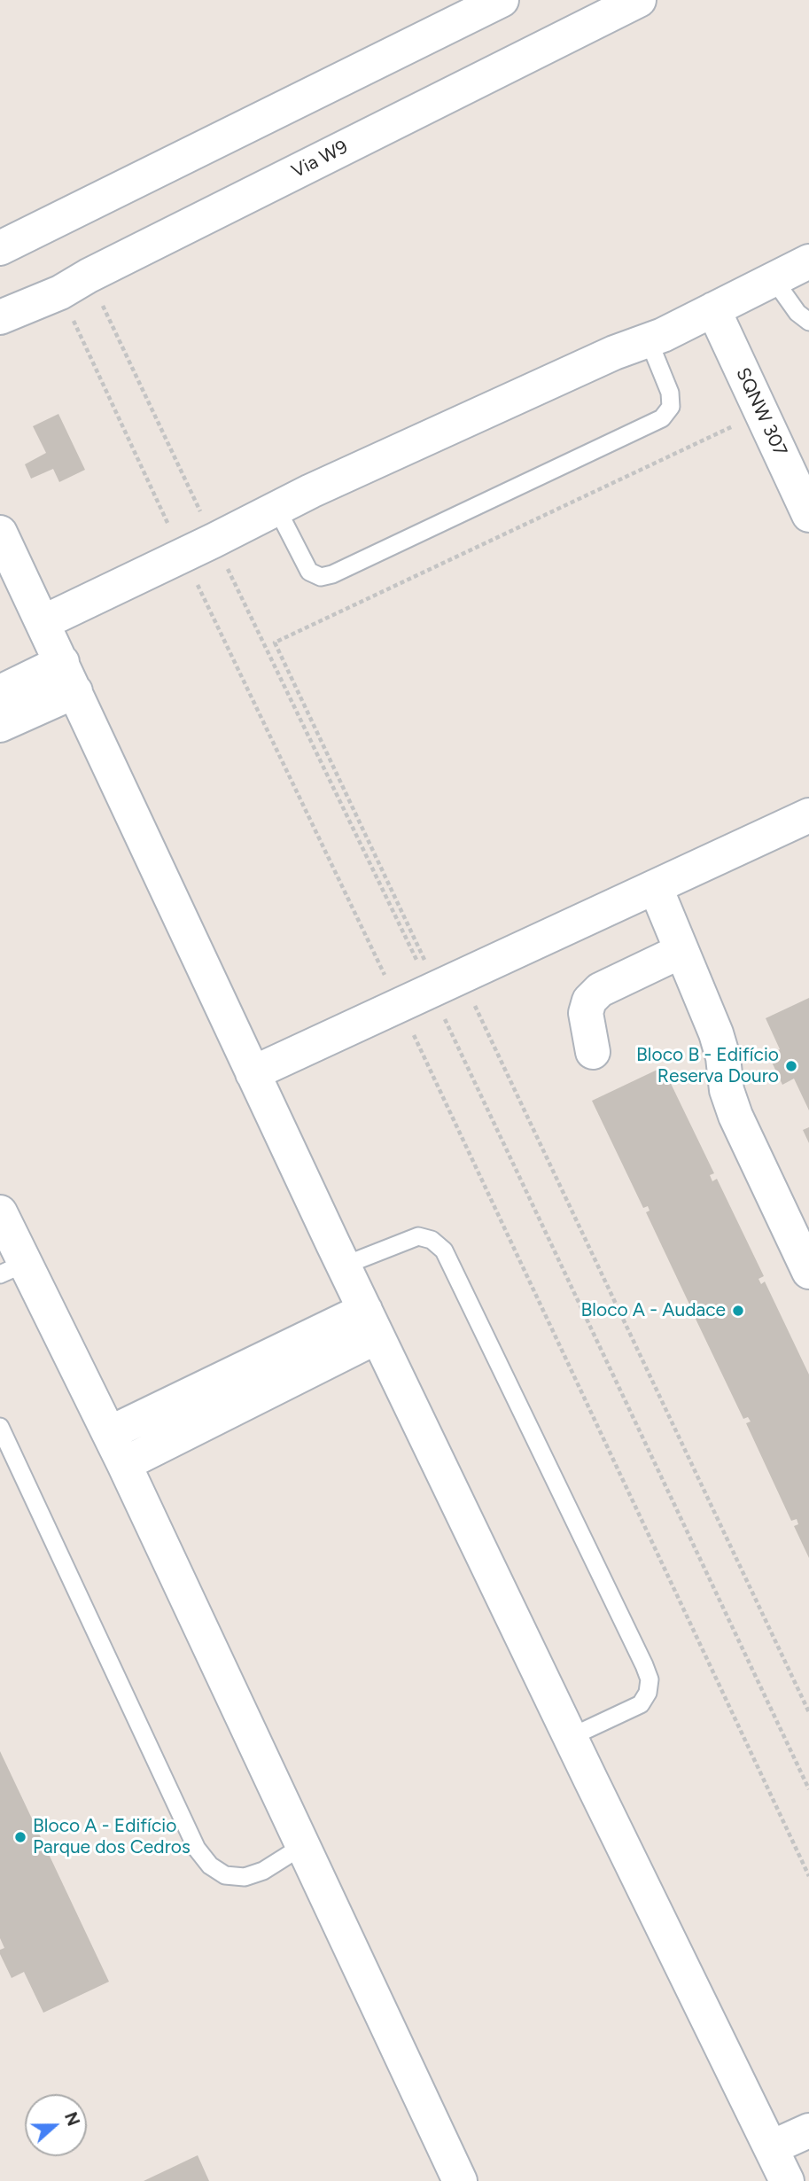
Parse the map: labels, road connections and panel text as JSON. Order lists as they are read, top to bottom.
{
  "streets": {
    "street": ["Via W9", "SQNW 307"]
  },
  "places": ["Bloco B - Edifício Reserva Douro", "Bloco A - Audace", "Bloco A - Edifício Parque dos Cedros"],
  "north": "right"
}
